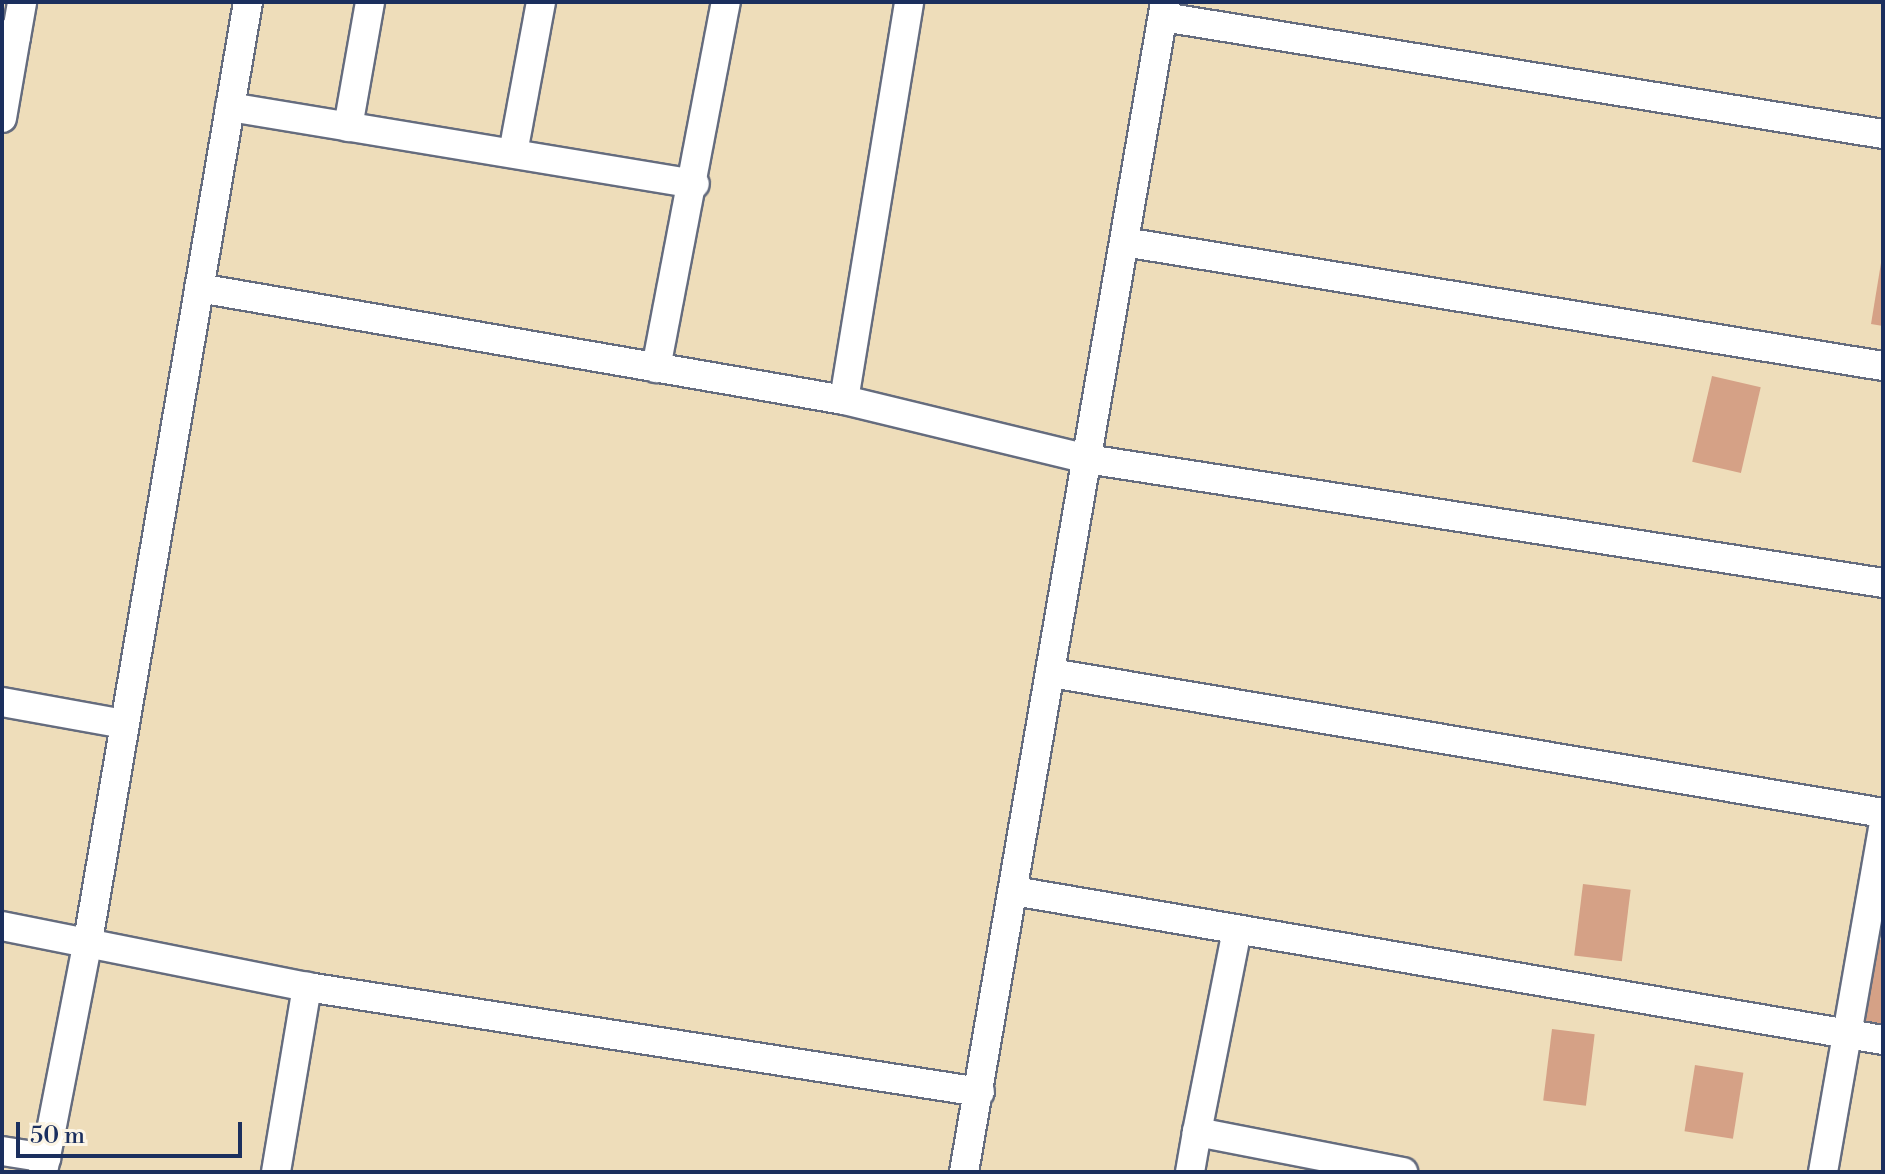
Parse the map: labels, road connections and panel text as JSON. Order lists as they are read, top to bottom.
{
  "scale_bar": "50 m"
}
